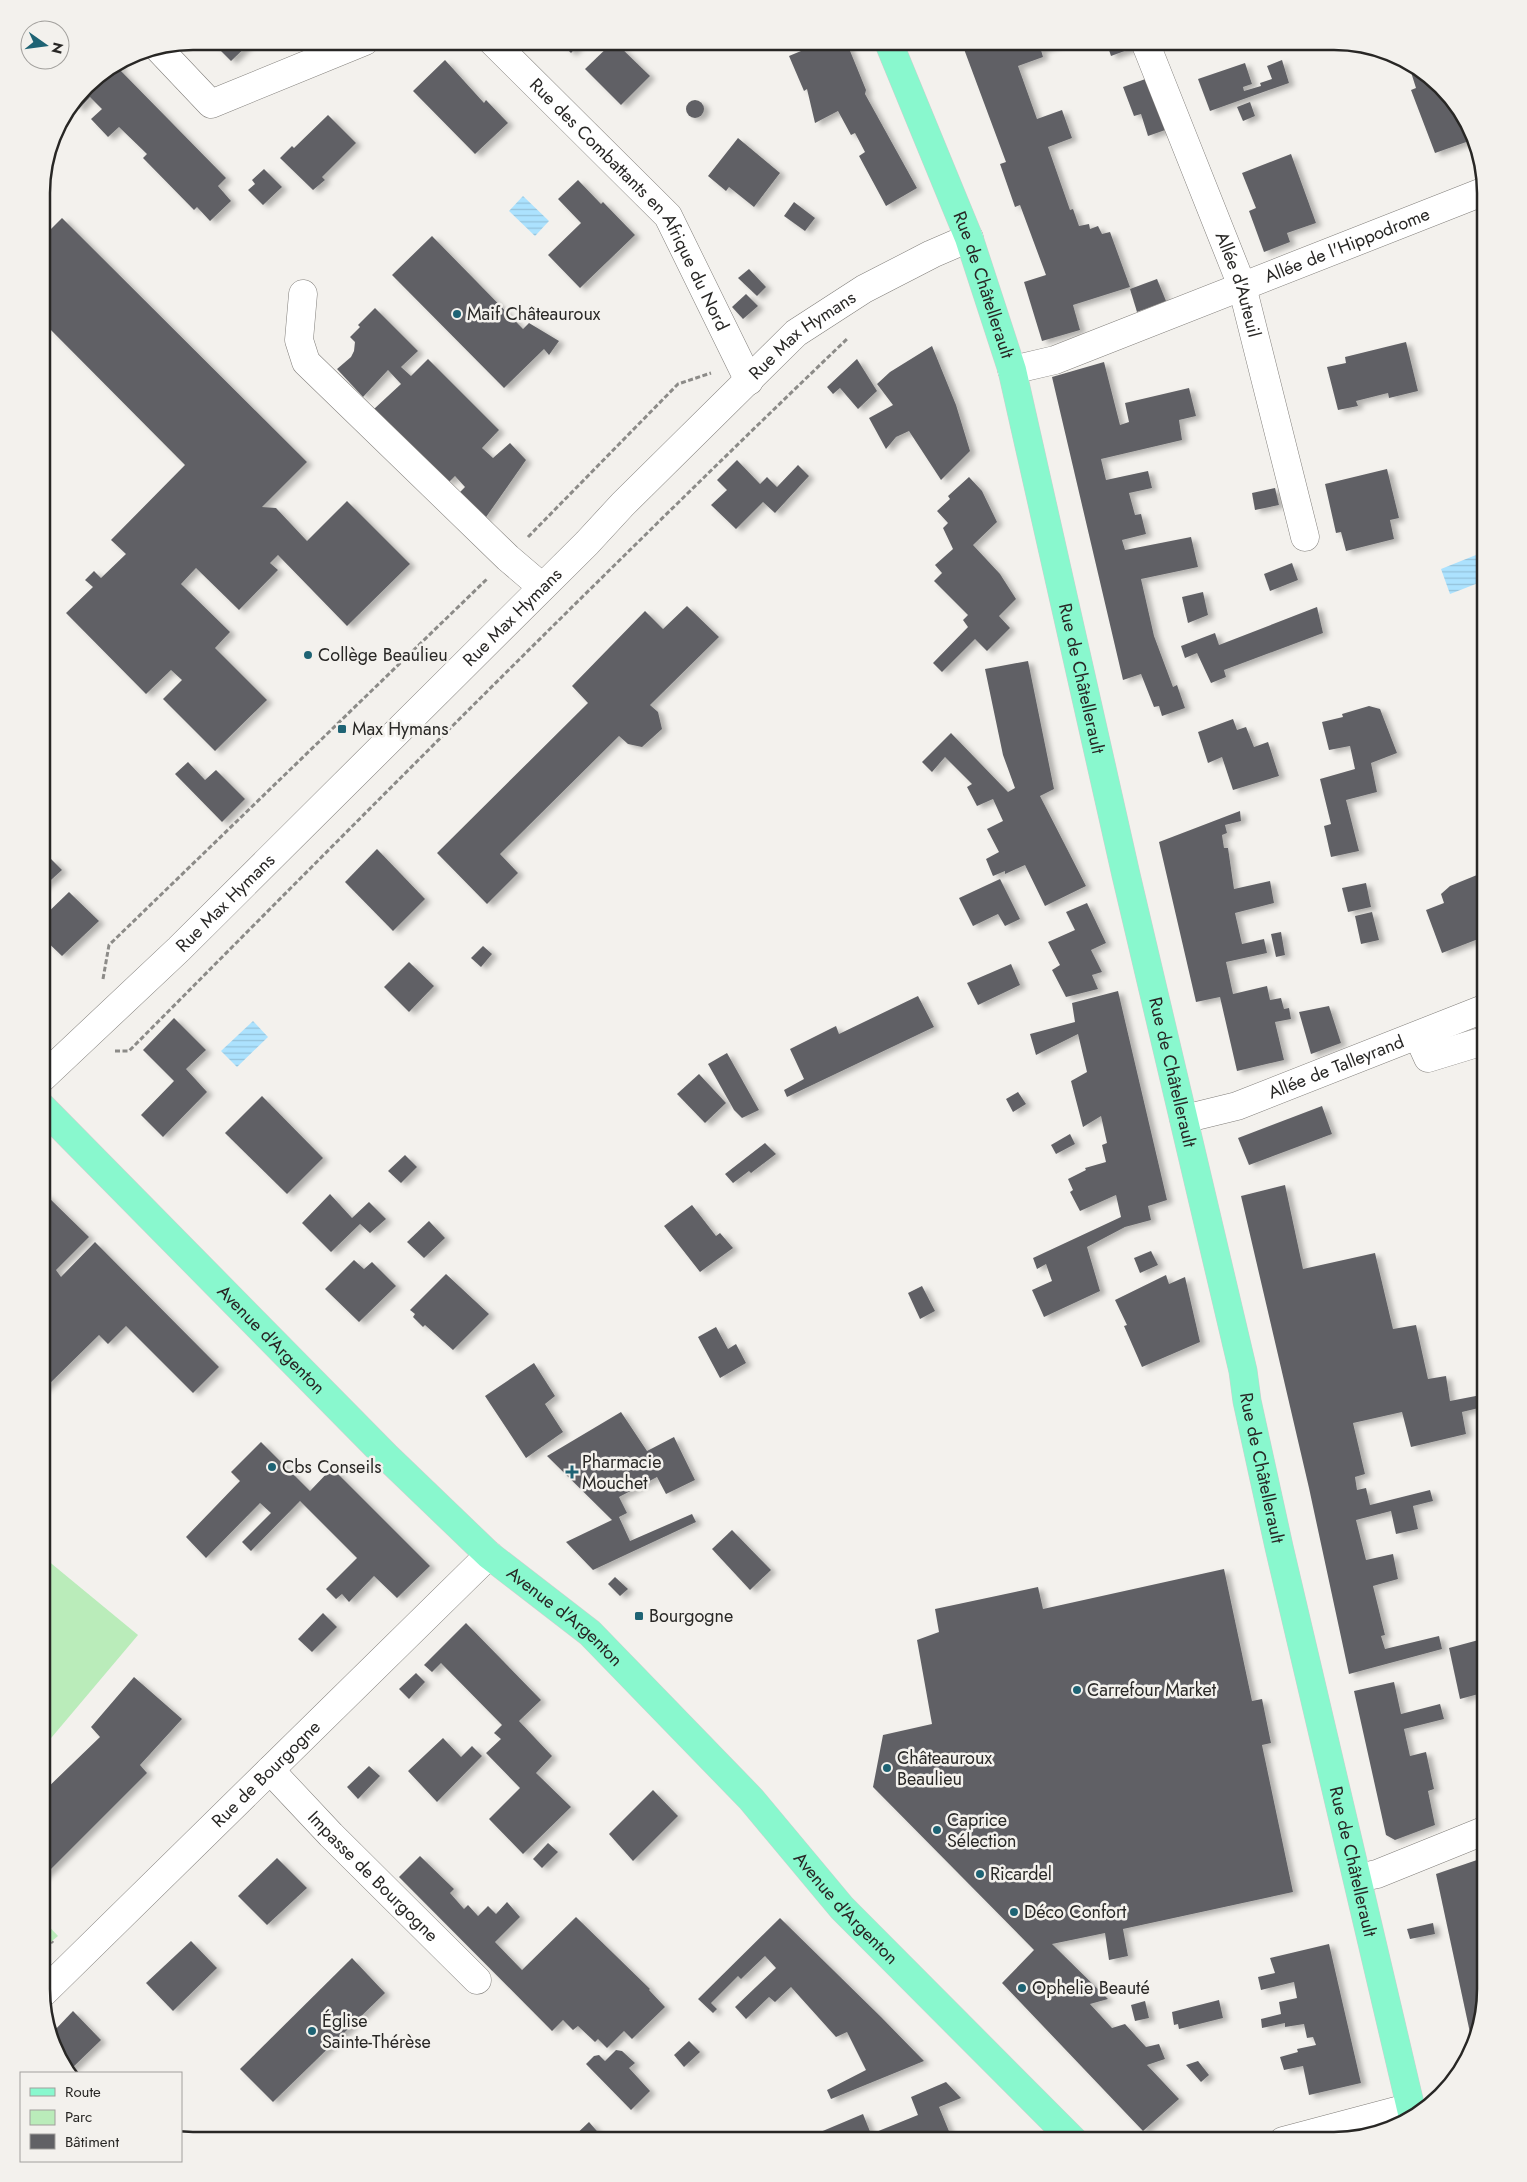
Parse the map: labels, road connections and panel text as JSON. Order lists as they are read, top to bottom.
{
  "streets": {
    "main road": ["Rue de Châtellerault", "Avenue d'Argenton"],
    "street": [
      "Rue des Combattants en Afrique du Nord",
      "Allée de l'Hippodrome",
      "Allée d'Auteuil",
      "Rue Max Hymans",
      "Allée de Talleyrand",
      "Rue de Bourgogne",
      "Impasse de Bourgogne"
    ]
  },
  "crossings": [
    ["Rue des Combattants en Afrique du Nord", "Rue Max Hymans"],
    ["Allée de l'Hippodrome", "Allée d'Auteuil"],
    ["Allée de l'Hippodrome", "Rue de Châtellerault"],
    ["Rue de Châtellerault", "Rue Max Hymans"],
    ["Rue de Châtellerault", "Allée de Talleyrand"],
    ["Avenue d'Argenton", "Rue de Bourgogne"],
    ["Rue de Bourgogne", "Impasse de Bourgogne"]
  ],
  "places": {
    "other": [
      "Maif Châteauroux",
      "Collège Beaulieu",
      "Cbs Conseils",
      "Carrefour Market",
      "Châteauroux Beaulieu",
      "Caprice Sélection",
      "Ricardel",
      "Déco Confort",
      "Ophelie Beauté",
      "Église Sainte-Thérèse"
    ],
    "transit": ["Max Hymans", "Bourgogne"],
    "health": ["Pharmacie Mouchet"]
  },
  "legend": ["Route", "Parc", "Bâtiment"],
  "north": "right"
}
